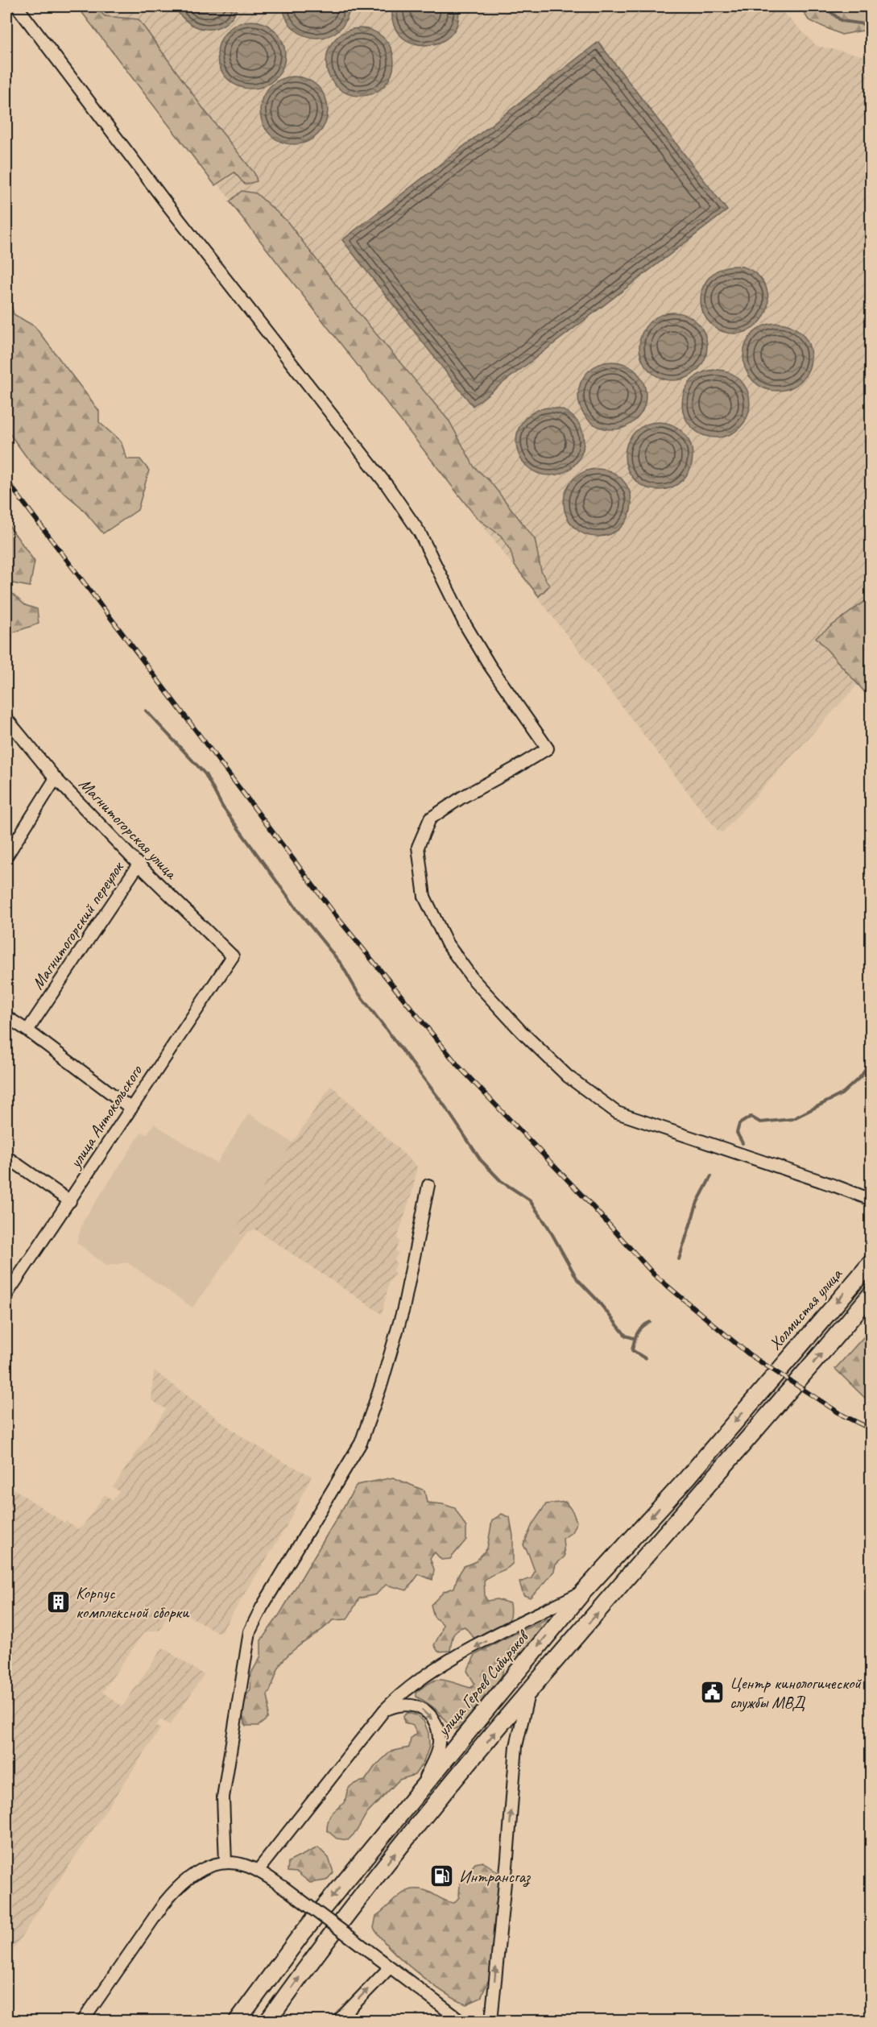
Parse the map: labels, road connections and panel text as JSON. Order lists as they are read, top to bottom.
{
  "streets": {
    "highway": ["Холмистая улица", "улица Героев Сибиряков"],
    "street": ["Магнитогорская улица", "Магнитогорский переулок", "улица Антокольского"]
  },
  "crossings": [
    ["Магнитогорская улица", "Магнитогорский переулок"],
    ["Магнитогорская улица", "улица Антокольского"],
    ["Холмистая улица", "улица Героев Сибиряков"]
  ],
  "places": {
    "building": ["Корпус комплексной сборки"],
    "public building": ["Центр кинологической службы МВД"],
    "fuel station": ["Интрансгаз"]
  }
}
